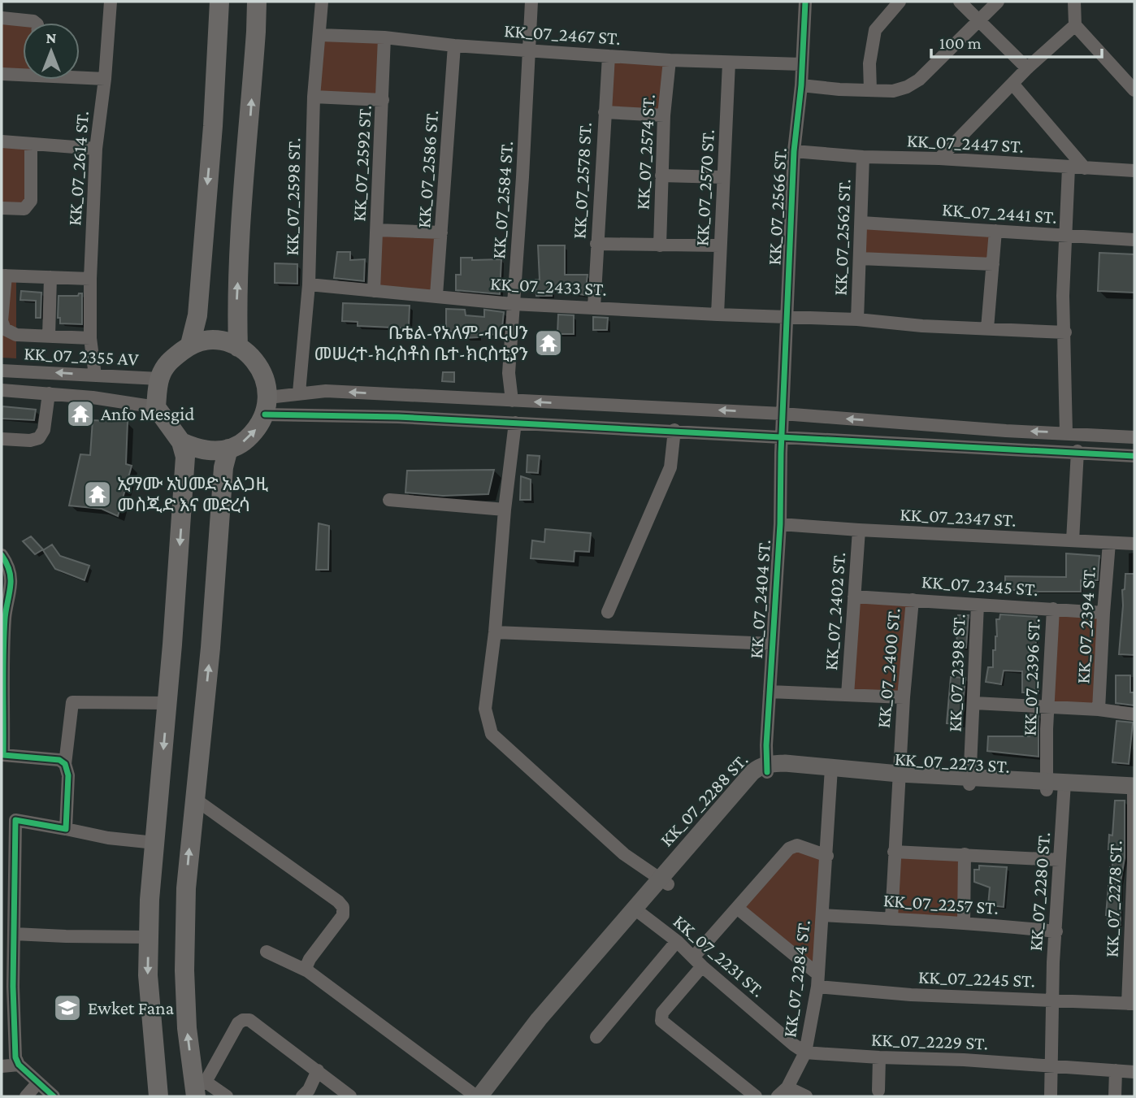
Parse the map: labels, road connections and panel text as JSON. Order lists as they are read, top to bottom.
{
  "streets": {
    "main road": ["KK_07_2273 ST.", "KK_07_2288 ST."],
    "street": [
      "KK_07_2467 ST.",
      "KK_07_2447 ST.",
      "KK_07_2574 ST.",
      "KK_07_2592 ST.",
      "KK_07_2614 ST.",
      "KK_07_2586 ST.",
      "KK_07_2578 ST.",
      "KK_07_2570 ST.",
      "KK_07_2598 ST.",
      "KK_07_2584 ST.",
      "KK_07_2566 ST.",
      "KK_07_2441 ST.",
      "KK_07_2562 ST.",
      "KK_07_2433 ST.",
      "KK_07_2355 AV",
      "KK_07_2347 ST.",
      "KK_07_2345 ST.",
      "KK_07_2404 ST.",
      "KK_07_2402 ST.",
      "KK_07_2394 ST.",
      "KK_07_2400 ST.",
      "KK_07_2398 ST.",
      "KK_07_2396 ST.",
      "KK_07_2280 ST.",
      "KK_07_2278 ST.",
      "KK_07_2257 ST.",
      "KK_07_2231 ST.",
      "KK_07_2284 ST.",
      "KK_07_2245 ST.",
      "KK_07_2229 ST."
    ]
  },
  "crossings": [
    ["KK_07_2467 ST.", "KK_07_2574 ST."],
    ["KK_07_2467 ST.", "KK_07_2592 ST."],
    ["KK_07_2467 ST.", "KK_07_2586 ST."],
    ["KK_07_2467 ST.", "KK_07_2578 ST."],
    ["KK_07_2467 ST.", "KK_07_2570 ST."],
    ["KK_07_2467 ST.", "KK_07_2598 ST."],
    ["KK_07_2467 ST.", "KK_07_2584 ST."],
    ["KK_07_2467 ST.", "KK_07_2566 ST."],
    ["KK_07_2447 ST.", "KK_07_2566 ST."],
    ["KK_07_2447 ST.", "KK_07_2562 ST."],
    ["KK_07_2592 ST.", "KK_07_2433 ST."],
    ["KK_07_2614 ST.", "KK_07_2355 AV"],
    ["KK_07_2586 ST.", "KK_07_2433 ST."],
    ["KK_07_2578 ST.", "KK_07_2433 ST."],
    ["KK_07_2570 ST.", "KK_07_2433 ST."],
    ["KK_07_2598 ST.", "KK_07_2433 ST."],
    ["KK_07_2584 ST.", "KK_07_2433 ST."],
    ["KK_07_2566 ST.", "KK_07_2433 ST."],
    ["KK_07_2566 ST.", "KK_07_2404 ST."],
    ["KK_07_2441 ST.", "KK_07_2562 ST."],
    ["KK_07_2562 ST.", "KK_07_2433 ST."],
    ["KK_07_2347 ST.", "KK_07_2404 ST."],
    ["KK_07_2347 ST.", "KK_07_2402 ST."],
    ["KK_07_2347 ST.", "KK_07_2394 ST."],
    ["KK_07_2345 ST.", "KK_07_2402 ST."],
    ["KK_07_2345 ST.", "KK_07_2394 ST."],
    ["KK_07_2345 ST.", "KK_07_2400 ST."],
    ["KK_07_2345 ST.", "KK_07_2398 ST."],
    ["KK_07_2345 ST.", "KK_07_2396 ST."],
    ["KK_07_2404 ST.", "KK_07_2273 ST."],
    ["KK_07_2404 ST.", "KK_07_2288 ST."],
    ["KK_07_2400 ST.", "KK_07_2273 ST."],
    ["KK_07_2400 ST.", "KK_07_2257 ST."],
    ["KK_07_2398 ST.", "KK_07_2273 ST."],
    ["KK_07_2396 ST.", "KK_07_2273 ST."],
    ["KK_07_2273 ST.", "KK_07_2288 ST."],
    ["KK_07_2273 ST.", "KK_07_2280 ST."],
    ["KK_07_2273 ST.", "KK_07_2278 ST."],
    ["KK_07_2273 ST.", "KK_07_2284 ST."],
    ["KK_07_2288 ST.", "KK_07_2231 ST."],
    ["KK_07_2280 ST.", "KK_07_2257 ST."],
    ["KK_07_2280 ST.", "KK_07_2245 ST."],
    ["KK_07_2280 ST.", "KK_07_2229 ST."],
    ["KK_07_2278 ST.", "KK_07_2245 ST."],
    ["KK_07_2257 ST.", "KK_07_2284 ST."],
    ["KK_07_2231 ST.", "KK_07_2284 ST."],
    ["KK_07_2231 ST.", "KK_07_2229 ST."],
    ["KK_07_2284 ST.", "KK_07_2245 ST."],
    ["KK_07_2284 ST.", "KK_07_2229 ST."]
  ],
  "places": {
    "temple": ["ቤቴል-የአለም-ብርሀን መሠረተ-ክረስቶስ ቤተ-ክርስቲያን", "Anfo Mesgid", "ኢማሙ አህመድ አልጋዚ መስጂድ እና መድረሳ"],
    "school or university": ["Ewket Fana"]
  },
  "scale_bar": "100 m",
  "north": "top"
}
